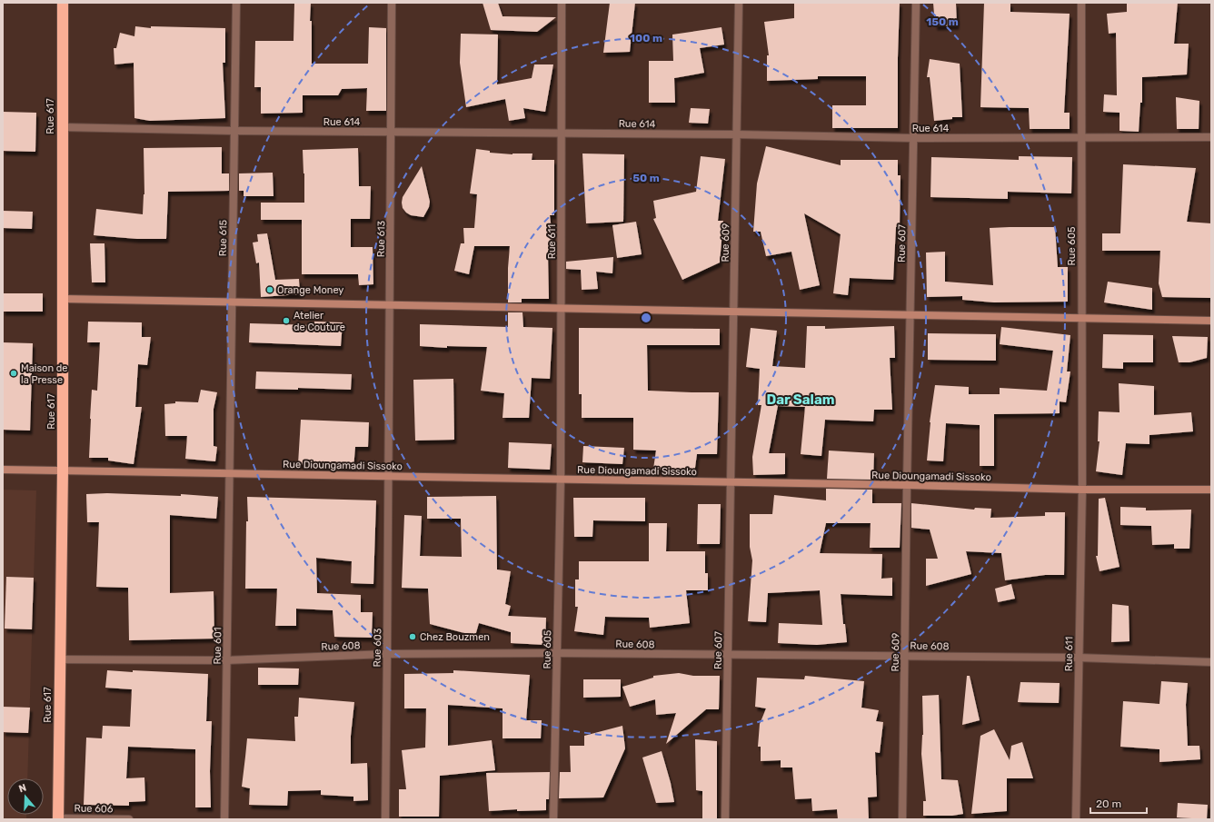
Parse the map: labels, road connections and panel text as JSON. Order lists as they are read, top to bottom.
{
  "streets": {
    "highway": ["Rue 617"],
    "street": [
      "Rue 614",
      "Rue 615",
      "Rue 613",
      "Rue 611",
      "Rue 609",
      "Rue 607",
      "Rue 605",
      "Rue Dioungamadi Sissoko",
      "Rue 608",
      "Rue 601",
      "Rue 603",
      "Rue 606"
    ]
  },
  "crossings": [
    ["Rue 617", "Rue 614"],
    ["Rue 617", "Rue Dioungamadi Sissoko"],
    ["Rue 617", "Rue 608"],
    ["Rue 617", "Rue 606"],
    ["Rue 614", "Rue 615"],
    ["Rue 614", "Rue 613"],
    ["Rue 614", "Rue 611"],
    ["Rue 614", "Rue 609"],
    ["Rue 614", "Rue 607"],
    ["Rue 614", "Rue 605"],
    ["Rue 615", "Rue Dioungamadi Sissoko"],
    ["Rue 615", "Rue 601"],
    ["Rue 613", "Rue Dioungamadi Sissoko"],
    ["Rue 613", "Rue 603"],
    ["Rue 611", "Rue 605"],
    ["Rue 611", "Rue Dioungamadi Sissoko"],
    ["Rue 611", "Rue 608"],
    ["Rue 609", "Rue 607"],
    ["Rue 609", "Rue Dioungamadi Sissoko"],
    ["Rue 609", "Rue 608"],
    ["Rue 607", "Rue Dioungamadi Sissoko"],
    ["Rue 607", "Rue 608"],
    ["Rue 605", "Rue Dioungamadi Sissoko"],
    ["Rue 605", "Rue 608"],
    ["Rue Dioungamadi Sissoko", "Rue 601"],
    ["Rue Dioungamadi Sissoko", "Rue 603"],
    ["Rue 608", "Rue 601"],
    ["Rue 608", "Rue 603"]
  ],
  "districts": ["Dar Salam"],
  "places": [
    "Orange Money",
    "Atelier de Couture",
    "Maison de la Presse",
    "Chez Bouzmen"
  ],
  "scale_bar": "20 m",
  "north": "top",
  "rings": ["150 m", "100 m", "50 m"]
}
